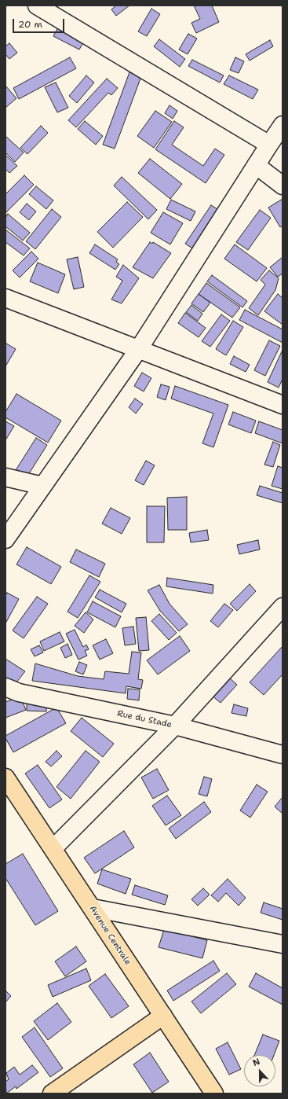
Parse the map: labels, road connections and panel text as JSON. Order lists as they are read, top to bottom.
{
  "streets": {
    "main road": ["Avenue Centrale"],
    "street": ["Rue du Stade"]
  },
  "scale_bar": "20 m",
  "north": "top"
}
